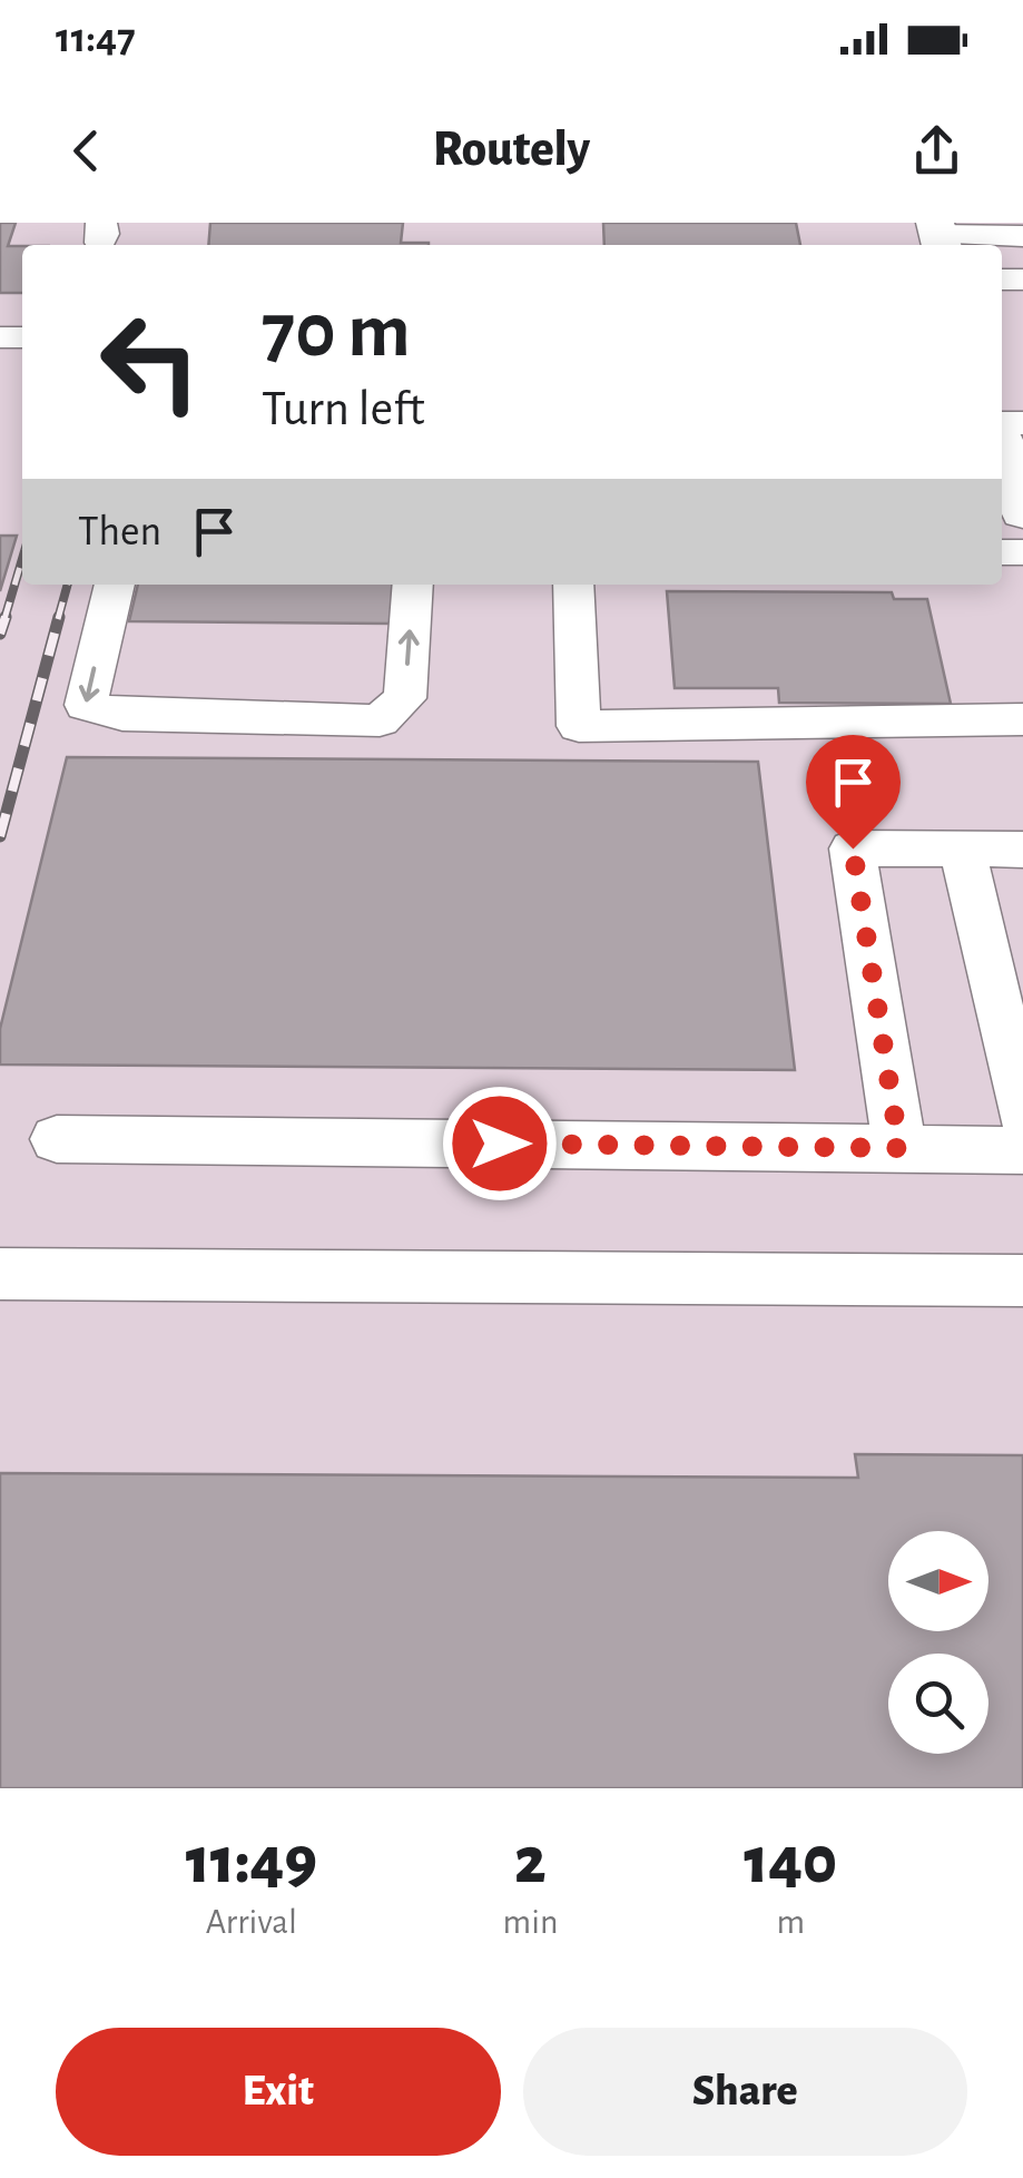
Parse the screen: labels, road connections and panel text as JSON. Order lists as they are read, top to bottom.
{
  "north": "right",
  "page": {
    "status": "11:47",
    "header": "Routely",
    "turn": ["70 m", "Turn left"],
    "then": "Then",
    "eta": [
      "11:49",
      "Arrival",
      "2",
      "min",
      "140",
      "m"
    ],
    "buttons": ["Exit", "Share"]
  }
}
